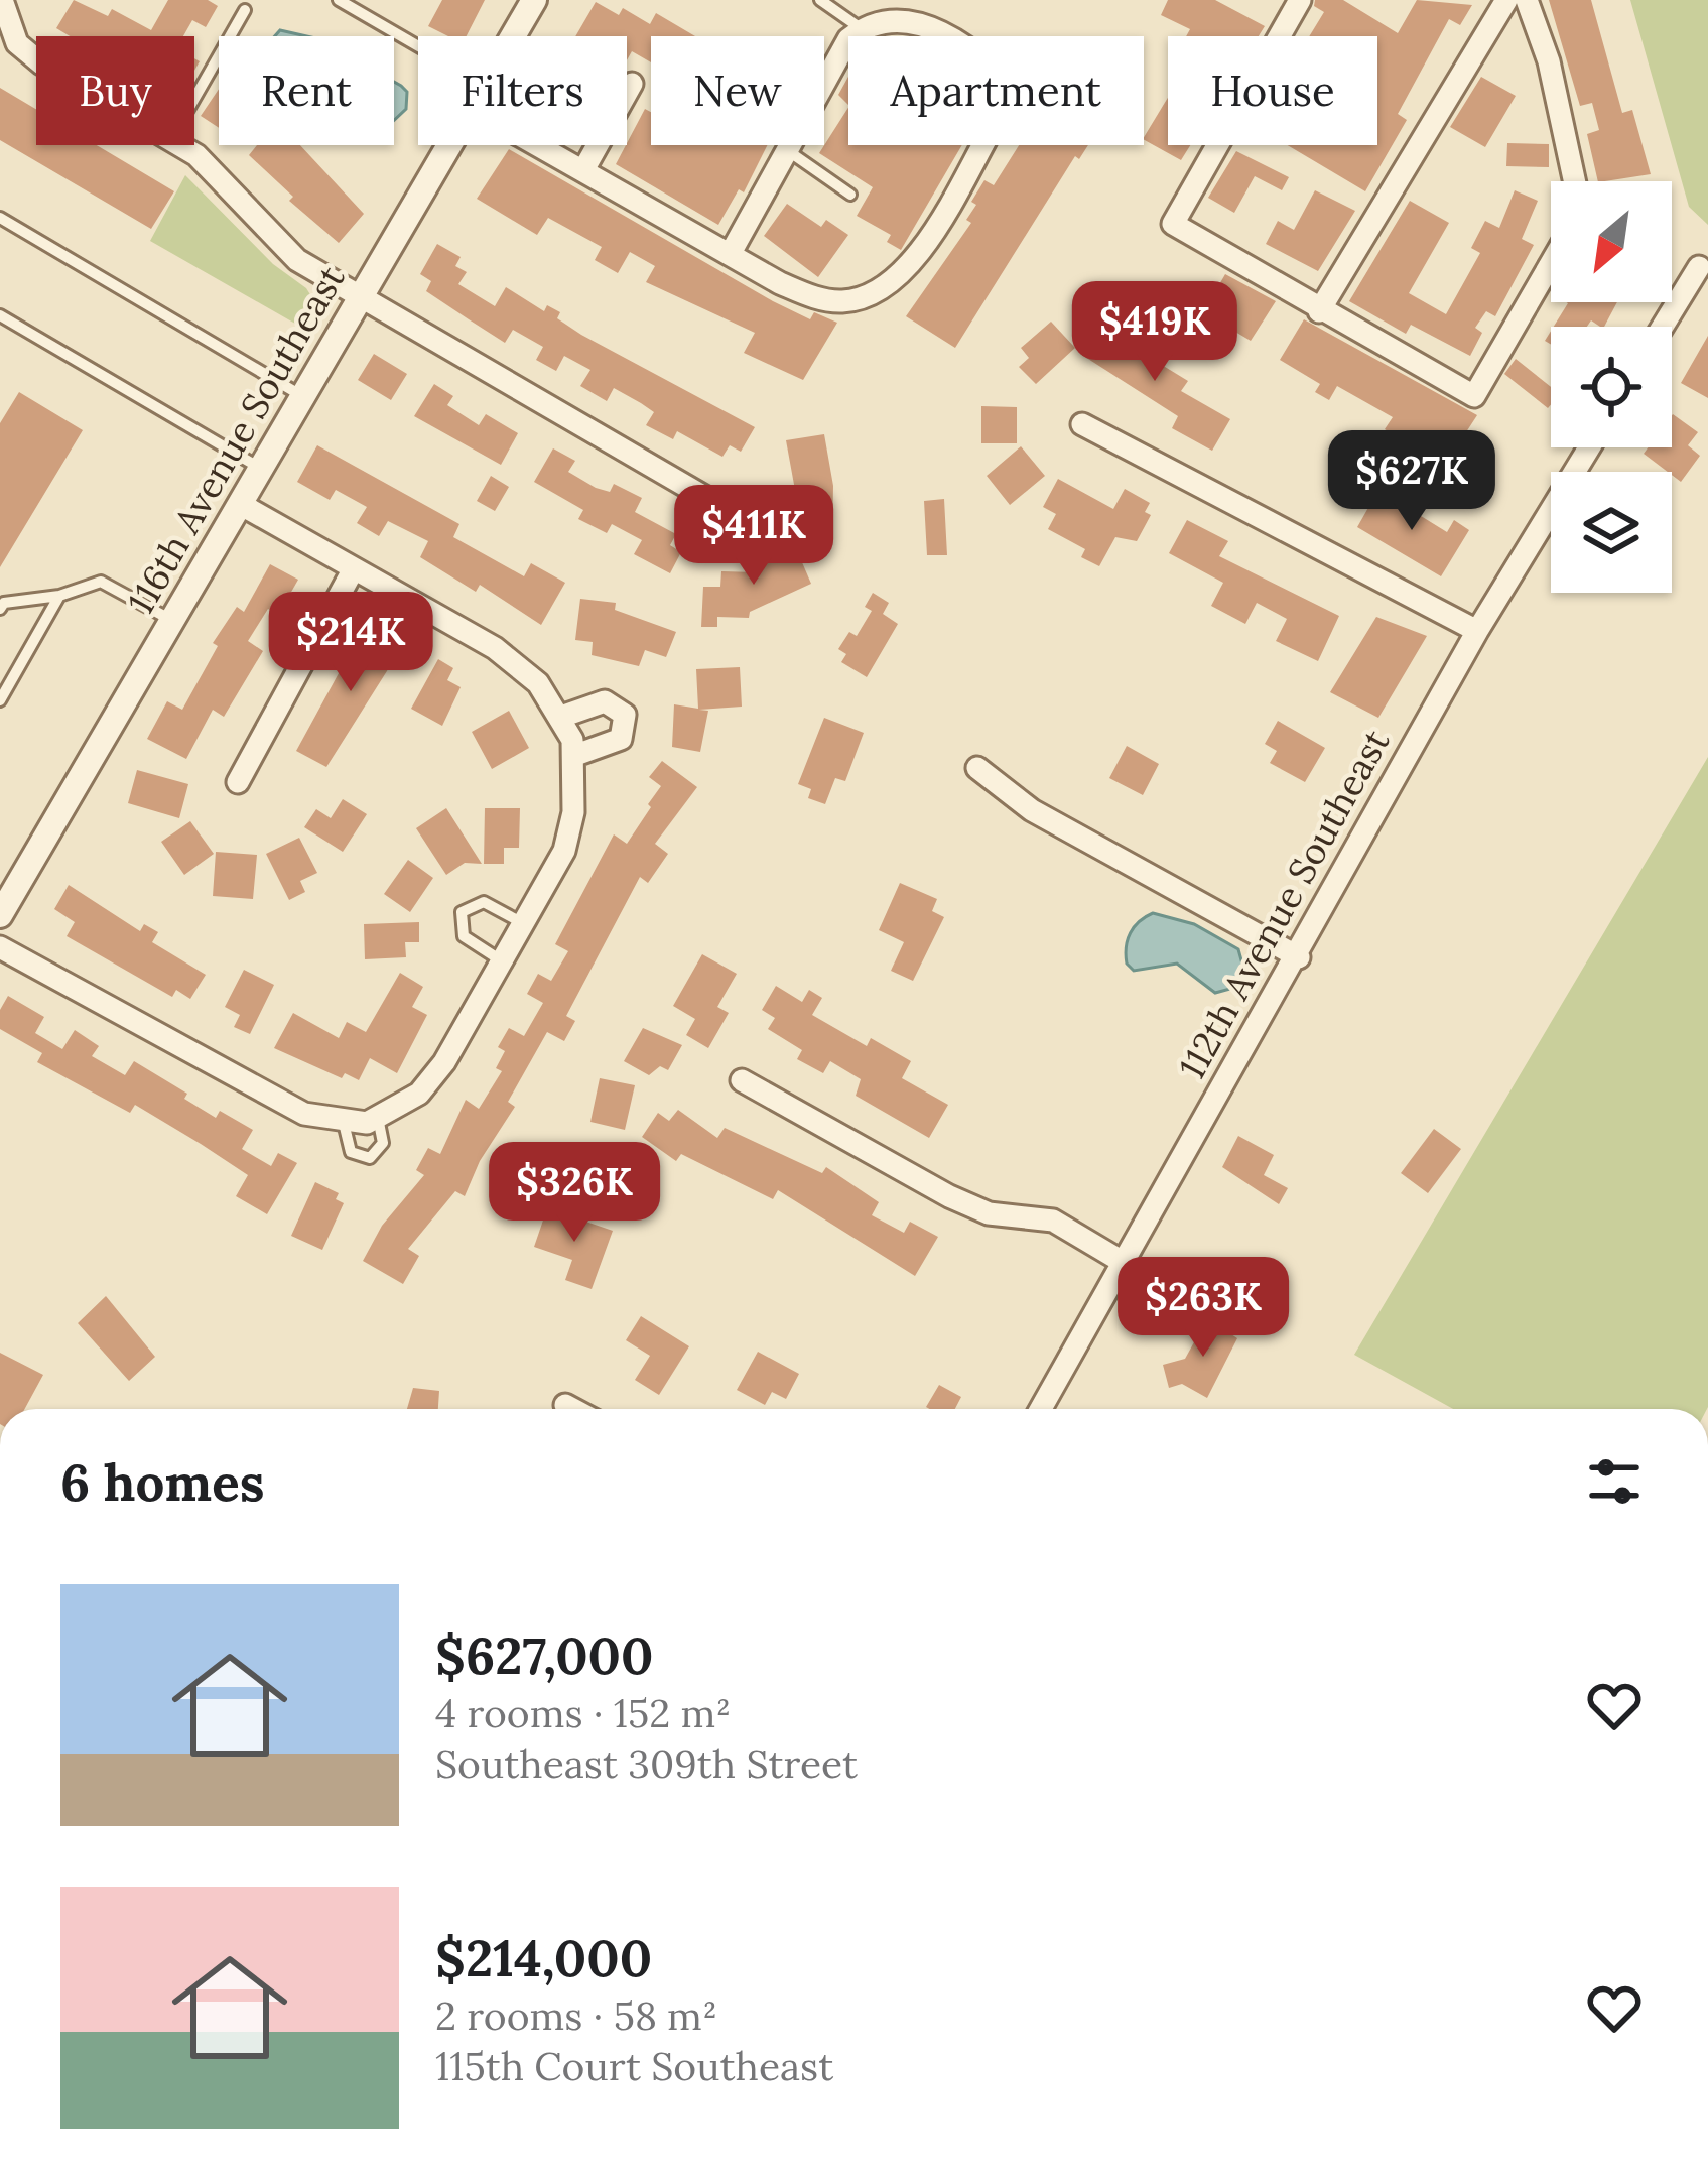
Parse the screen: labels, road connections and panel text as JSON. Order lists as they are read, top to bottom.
{
  "streets": {
    "street": ["116th Avenue Southeast", "112th Avenue Southeast"]
  },
  "north": "bottom left",
  "page": {
    "chip": [
      "Buy",
      "Rent",
      "Filters",
      "New",
      "Apartment",
      "House"
    ],
    "price": [
      "$419K",
      "$627K",
      "$411K",
      "$214K",
      "$326K",
      "$263K"
    ],
    "heading": "6 homes",
    "list": [
      {
        "name": "$627,000",
        "note": "4 rooms · 152 m² · Southeast 309th Street"
      },
      {
        "name": "$214,000",
        "note": "2 rooms · 58 m² · 115th Court Southeast"
      }
    ]
  }
}
